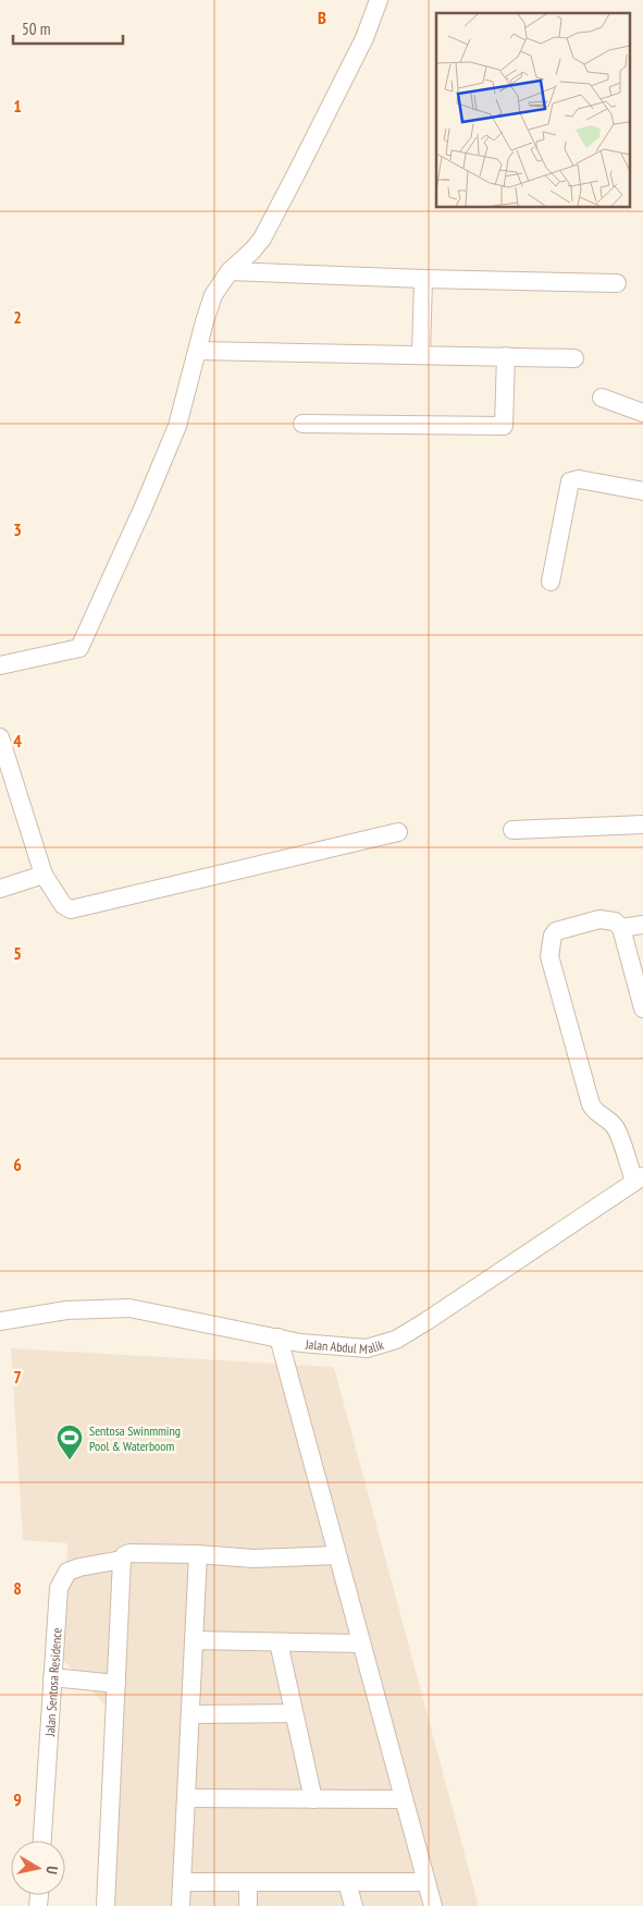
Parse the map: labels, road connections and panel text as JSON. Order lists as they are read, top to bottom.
{
  "streets": {
    "street": ["Jalan Abdul Malik", "Jalan Sentosa Residence"]
  },
  "places": {
    "sports": ["Sentosa Swinmming Pool & Waterboom"]
  },
  "scale_bar": "50 m",
  "north": "right",
  "grid": {
    "columns": ["B"],
    "rows": [
      "1",
      "2",
      "3",
      "4",
      "5",
      "6",
      "7",
      "8",
      "9"
    ]
  }
}
